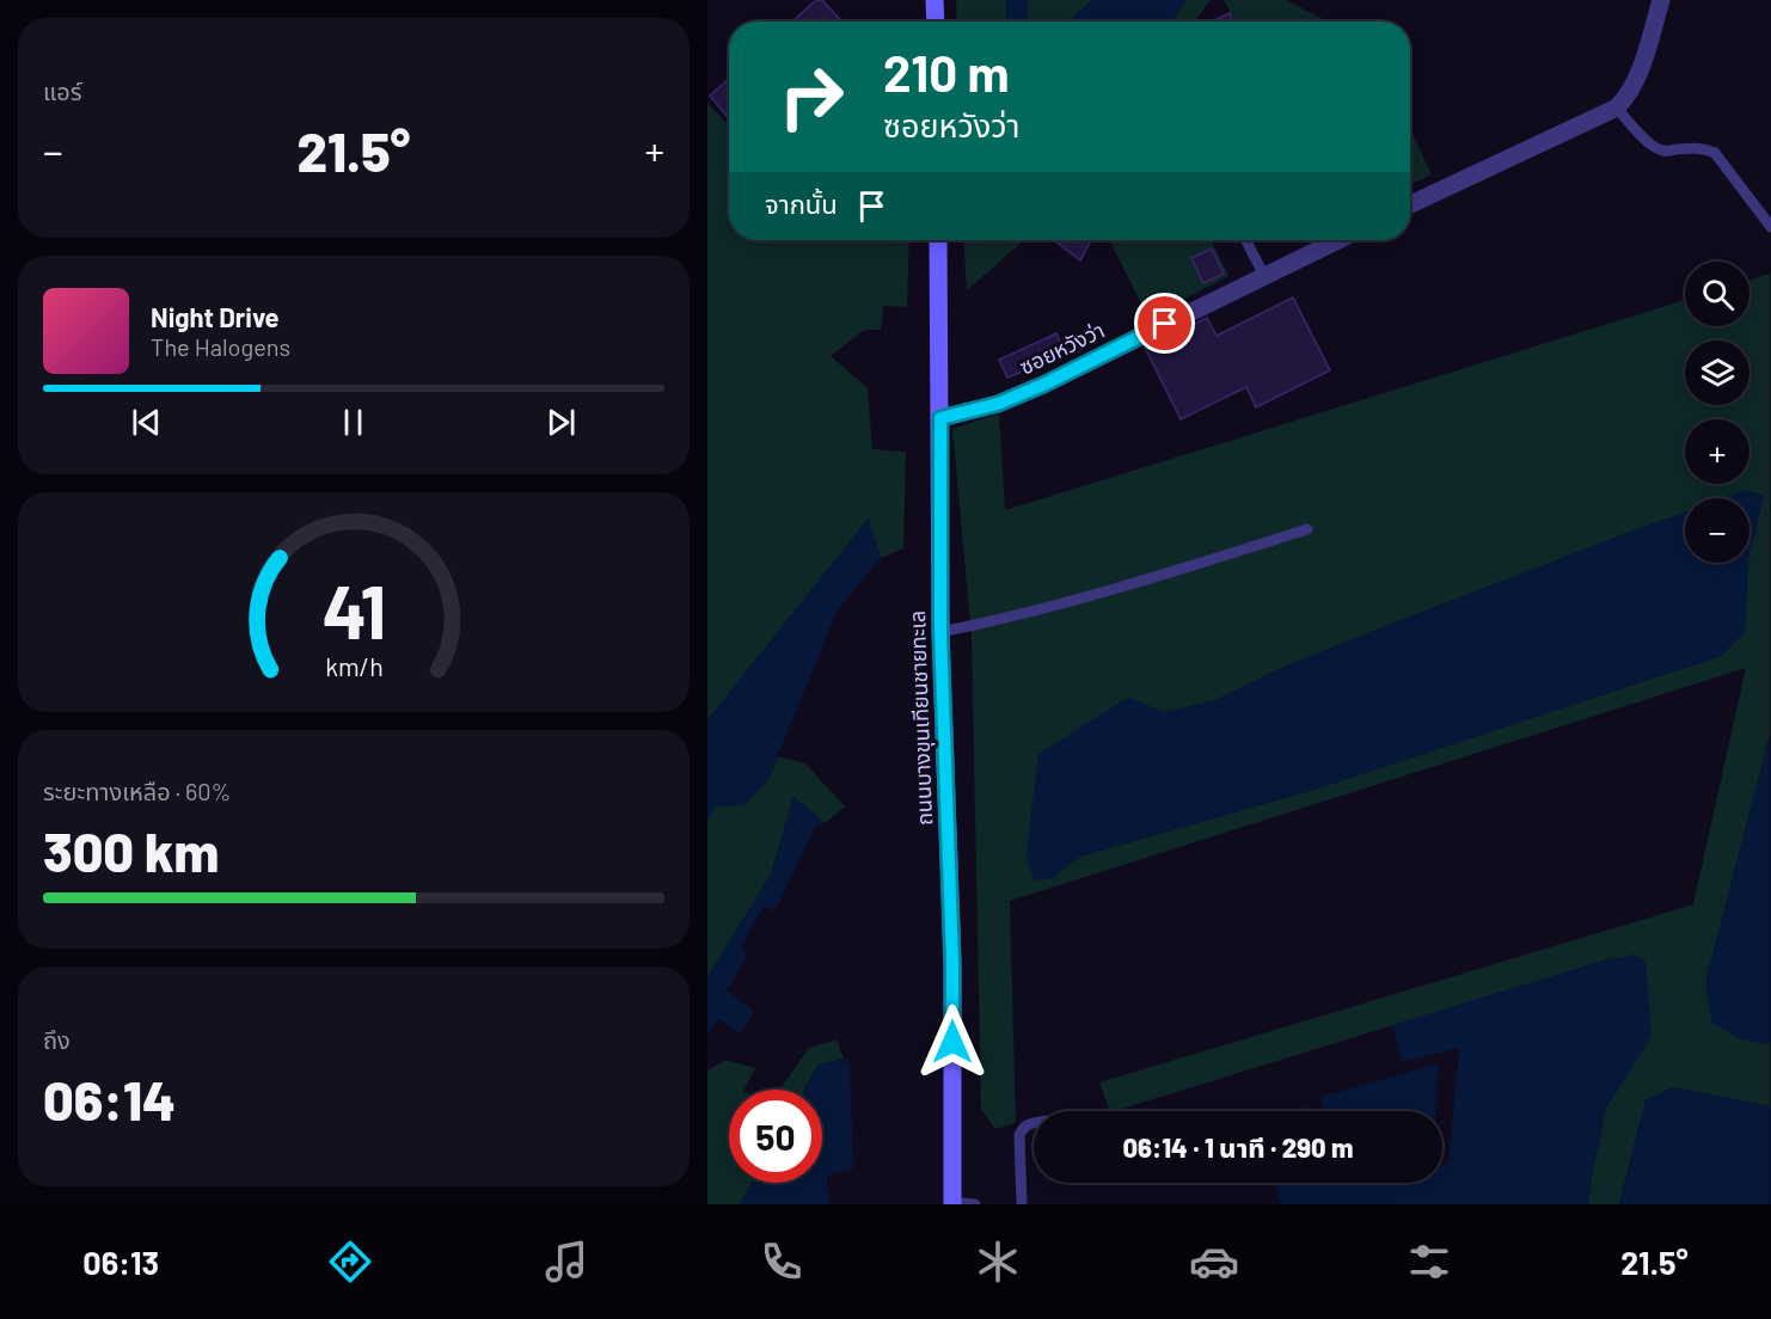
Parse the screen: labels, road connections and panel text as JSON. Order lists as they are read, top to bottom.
{
  "streets": {
    "main road": ["ถนนบางขุนเทียนชายทะเล"],
    "street": ["ซอยหวังว่า"]
  },
  "crossings": [
    ["ซอยหวังว่า", "ถนนบางขุนเทียนชายทะเล"]
  ],
  "page": {
    "tile": [
      "แอร์",
      ["ระยะทางเหลือ · 60%", "300 km"],
      ["ถึง", "06:14"]
    ],
    "turn": ["210 m", "ซอยหวังว่า"],
    "heat": ["−", "21.5°", "+"],
    "then": "จากนั้น",
    "map_buttons": ["+", "−"],
    "song": ["Night Drive", "The Halogens"],
    "limit": "50",
    "trip": "06:14 · 1 นาที · 290 m",
    "tabs": ["06:13", "21.5°"],
    "gauge": ["41", "km/h"]
  }
}
